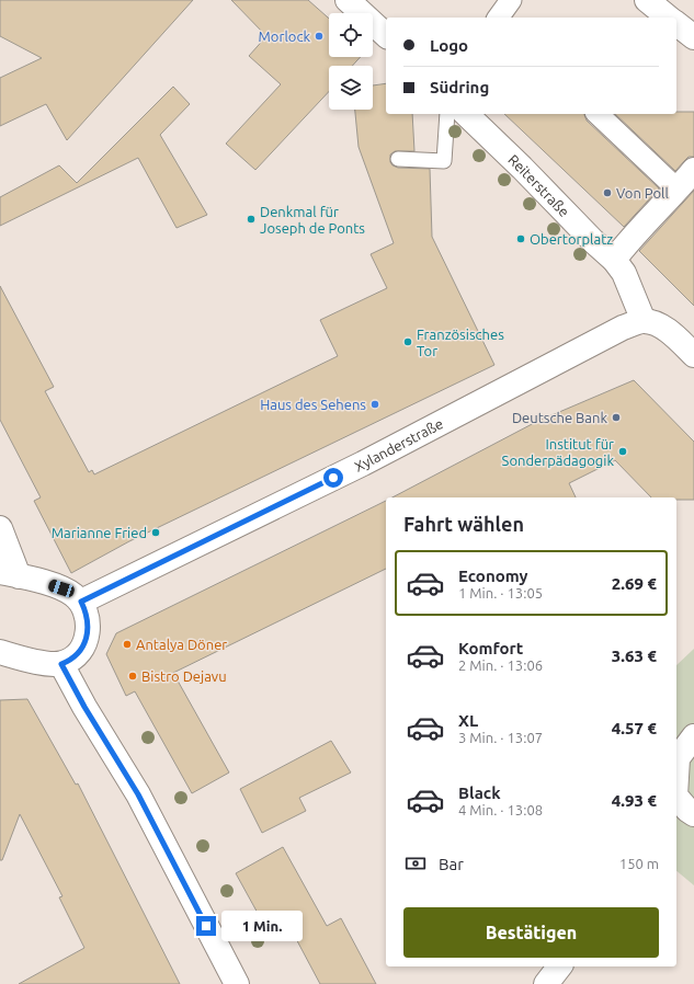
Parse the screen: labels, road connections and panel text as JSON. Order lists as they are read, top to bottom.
{
  "streets": {
    "street": ["Reiterstraße", "Xylanderstraße"]
  },
  "crossings": [
    ["Reiterstraße", "Xylanderstraße"]
  ],
  "places": [
    "Morlock",
    "Von Poll",
    "Denkmal für Joseph de Ponts",
    "Obertorplatz",
    "Französisches Tor",
    "Haus des Sehens",
    "Deutsche Bank",
    "Institut für Sonderpädagogik",
    "Marianne Fried",
    "Antalya Döner",
    "Bistro Dejavu"
  ],
  "page": {
    "banner": ["Logo", "Südring"],
    "heading": "Fahrt wählen",
    "list": [
      {
        "name": "Economy",
        "note": "1 Min. · 13:05",
        "value": "2.69 €"
      },
      {
        "name": "Komfort",
        "note": "2 Min. · 13:06",
        "value": "3.63 €"
      },
      {
        "name": "XL",
        "note": "3 Min. · 13:07",
        "value": "4.57 €"
      },
      {
        "name": "Black",
        "note": "4 Min. · 13:08",
        "value": "4.93 €"
      }
    ],
    "pay": ["Bar", "150 m"],
    "buttons": "Bestätigen",
    "bubble": "1 Min."
  }
}
